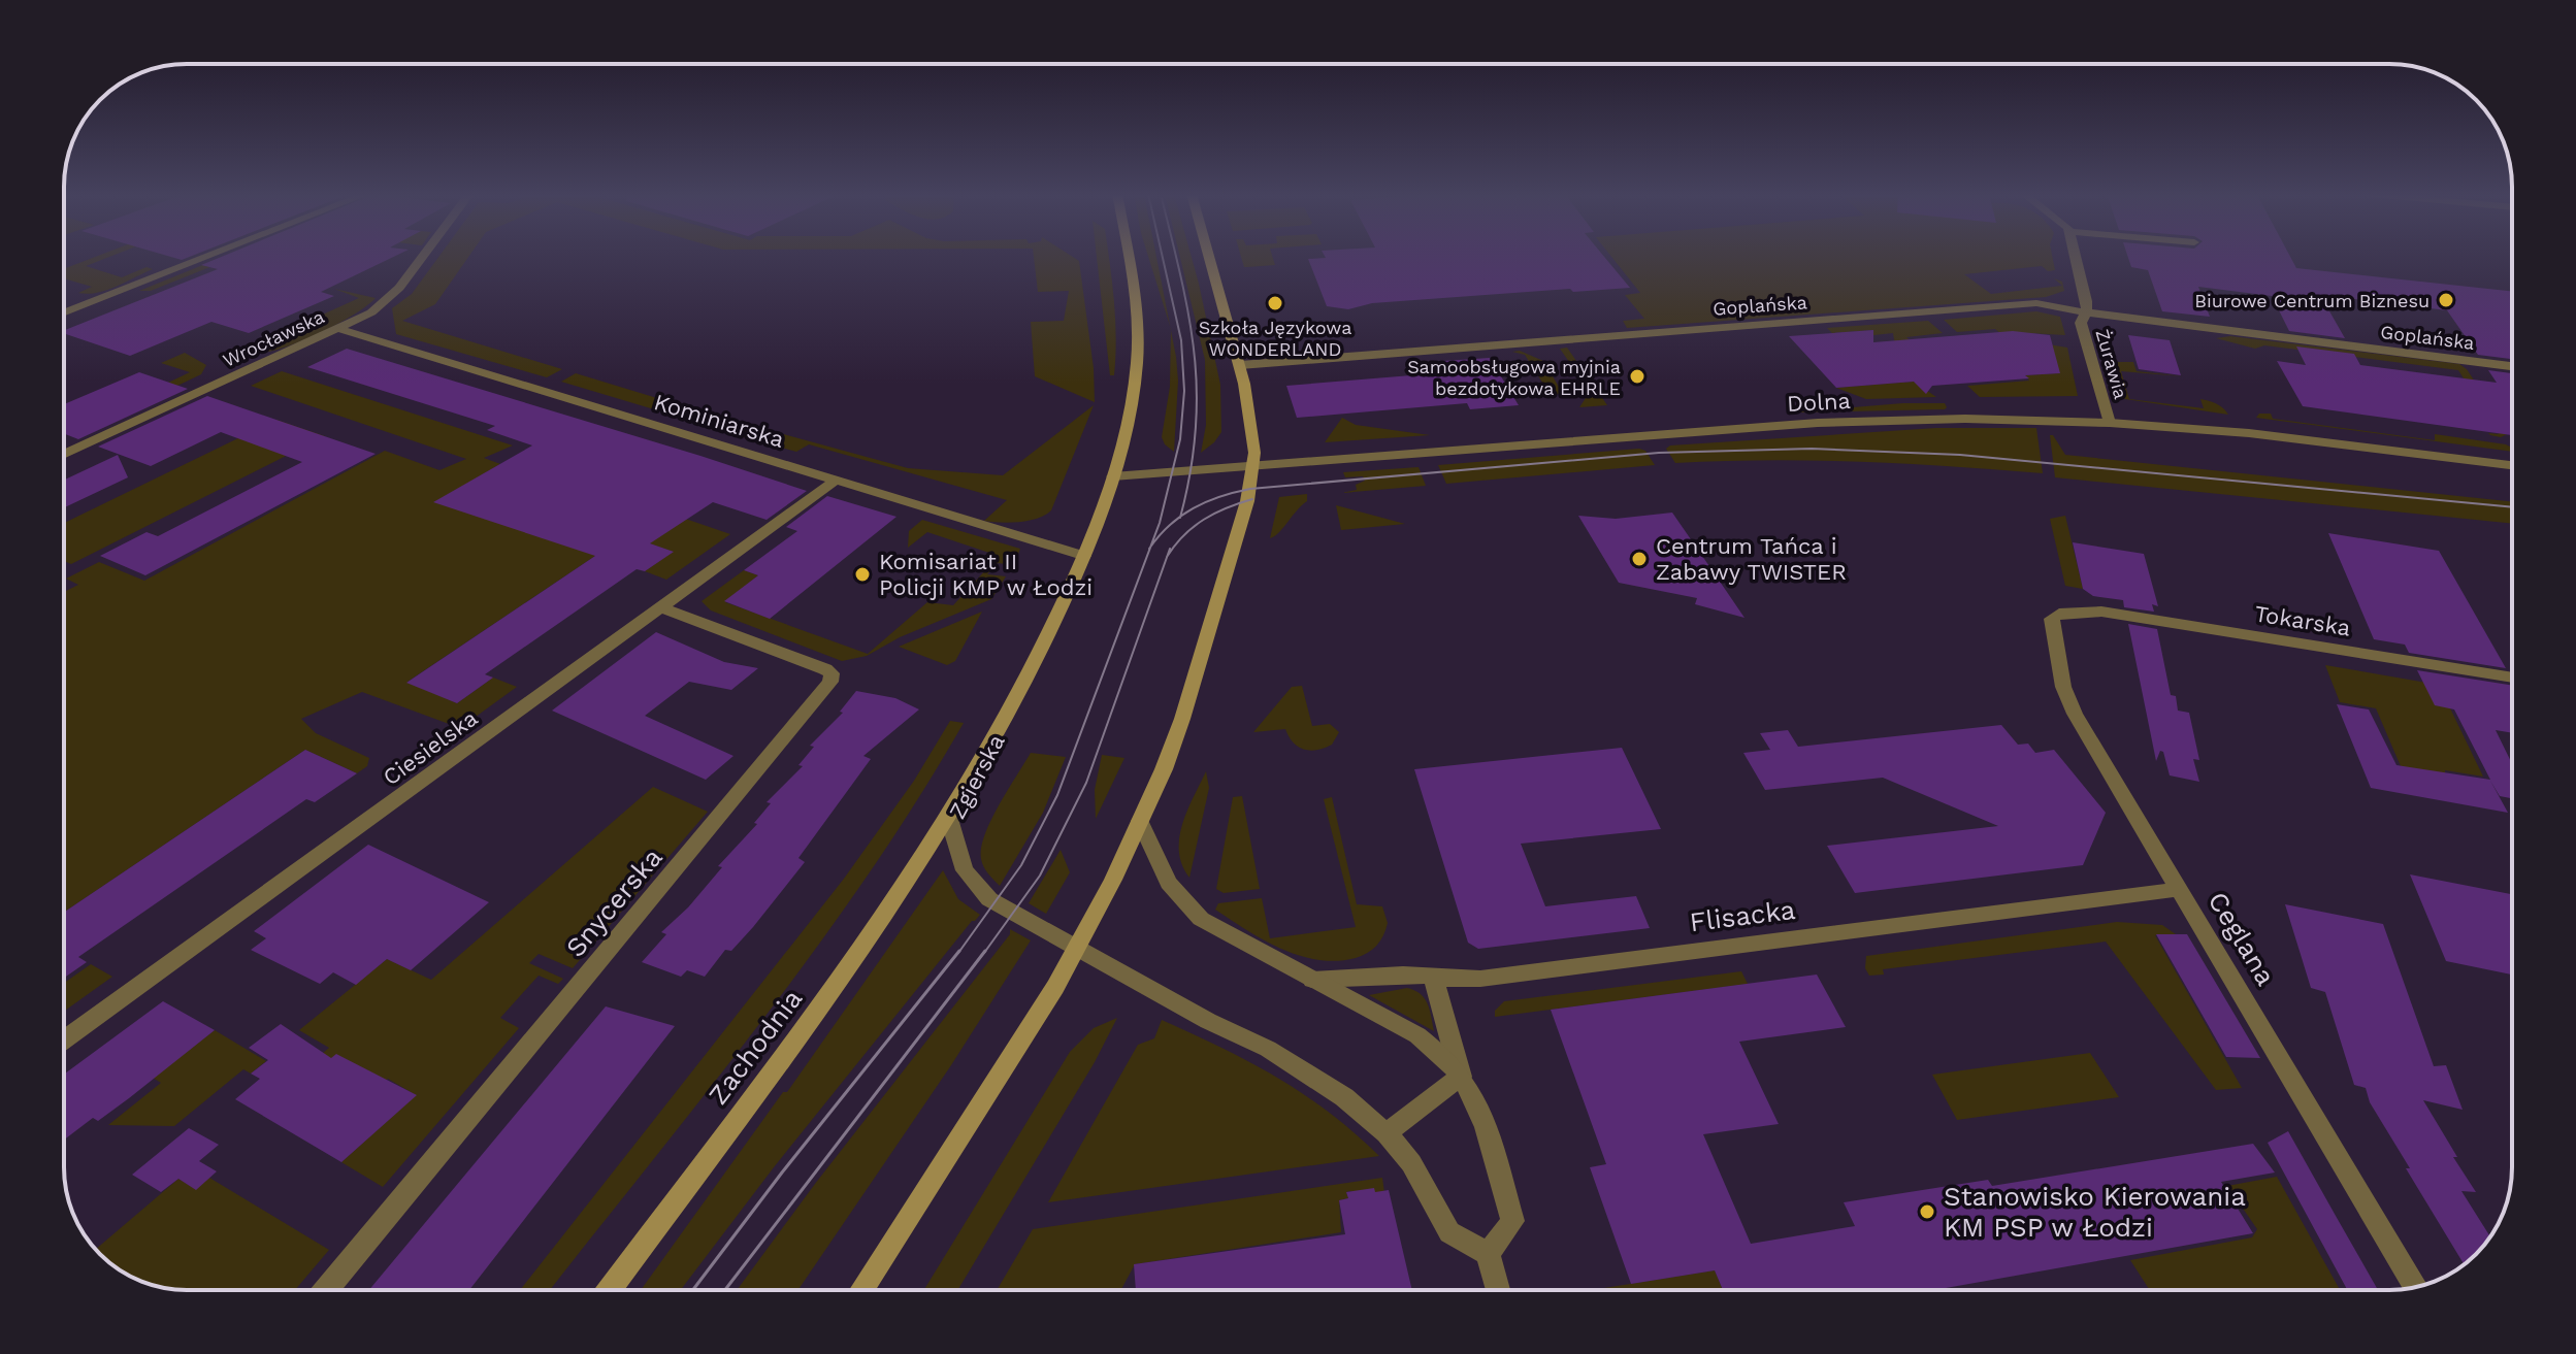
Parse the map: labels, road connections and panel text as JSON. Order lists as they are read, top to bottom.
{
  "streets": {
    "main road": ["Zgierska", "Zachodnia"],
    "street": [
      "Goplańska",
      "Wrocławska",
      "Żurawia",
      "Dolna",
      "Kominiarska",
      "Tokarska",
      "Ciesielska",
      "Snycerska",
      "Flisacka",
      "Ceglana"
    ]
  },
  "crossings": [
    ["Goplańska", "Żurawia"],
    ["Wrocławska", "Kominiarska"],
    ["Żurawia", "Dolna"],
    ["Dolna", "Zgierska"],
    ["Kominiarska", "Ciesielska"],
    ["Kominiarska", "Zgierska"],
    ["Tokarska", "Ceglana"],
    ["Ciesielska", "Snycerska"],
    ["Zgierska", "Zachodnia"],
    ["Flisacka", "Ceglana"]
  ],
  "places": [
    "Biurowe Centrum Biznesu",
    "Szkoła Językowa WONDERLAND",
    "Samoobsługowa myjnia bezdotykowa EHRLE",
    "Centrum Tańca i Zabawy TWISTER",
    "Komisariat II Policji KMP w Łodzi",
    "Stanowisko Kierowania KM PSP w Łodzi"
  ]
}
